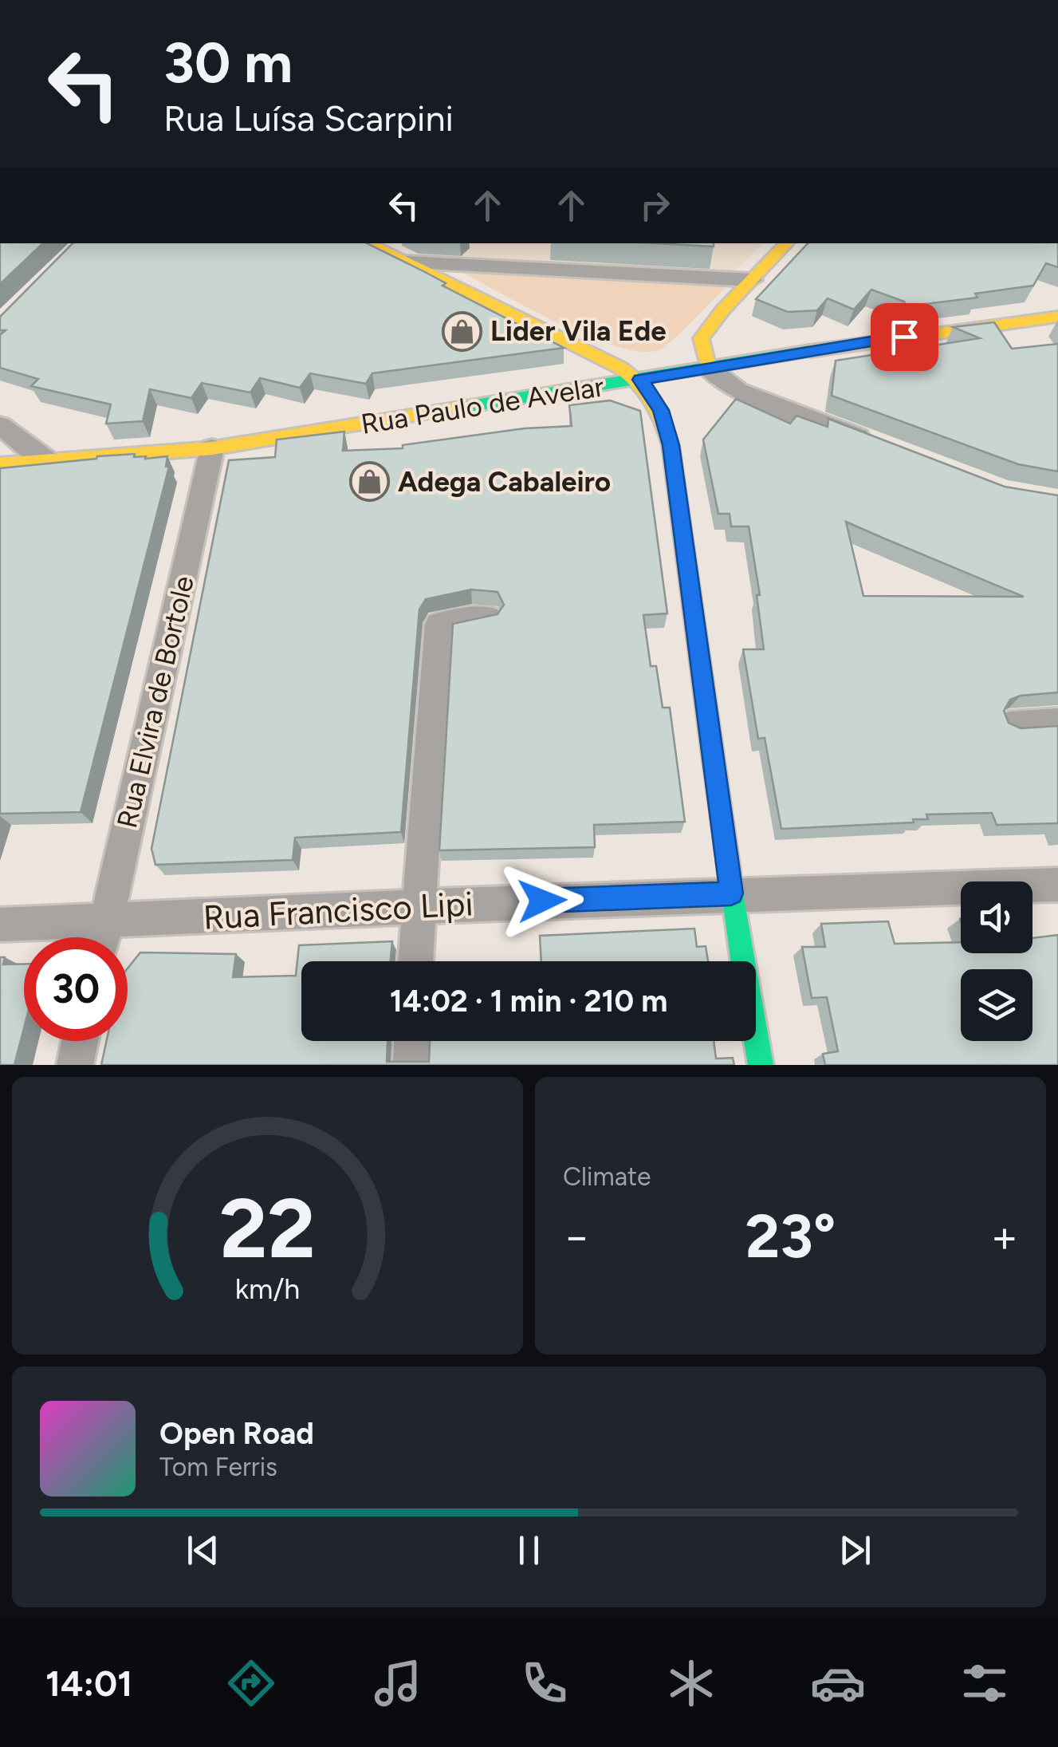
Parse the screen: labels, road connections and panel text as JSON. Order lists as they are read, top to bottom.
{
  "streets": {
    "street": ["Rua Paulo de Avelar", "Rua Elvira de Bortole", "Rua Francisco Lipi"]
  },
  "crossings": [
    ["Rua Paulo de Avelar", "Rua Elvira de Bortole"],
    ["Rua Elvira de Bortole", "Rua Francisco Lipi"]
  ],
  "places": {
    "shop": ["Lider Vila Ede", "Adega Cabaleiro"]
  },
  "page": {
    "turn": ["30 m", "Rua Luísa Scarpini"],
    "limit": "30",
    "trip": "14:02 · 1 min · 210 m",
    "tile": "Climate",
    "heat": ["−", "23°", "+"],
    "song": ["Open Road", "Tom Ferris"],
    "tabs": "14:01",
    "gauge": ["22", "km/h"]
  }
}
